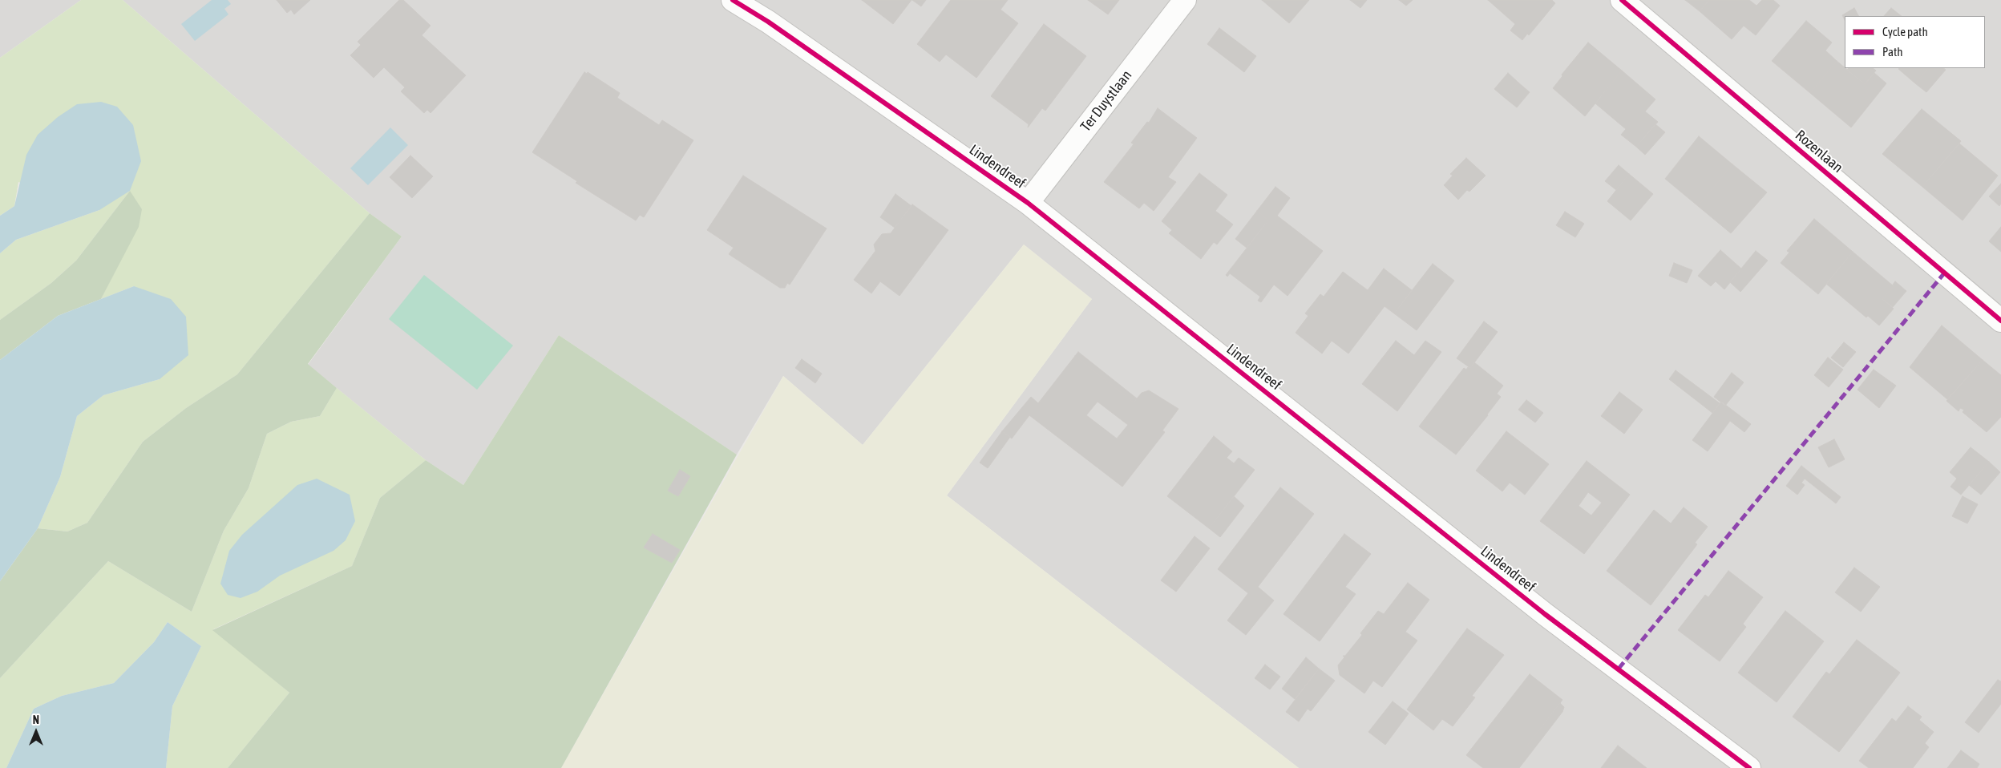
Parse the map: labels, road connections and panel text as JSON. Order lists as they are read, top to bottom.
{
  "streets": {
    "street": ["Ter Duystlaan", "Rozenlaan", "Lindendreef"]
  },
  "crossings": [
    ["Ter Duystlaan", "Lindendreef"]
  ],
  "legend": ["Cycle path", "Path"],
  "north": "top"
}
